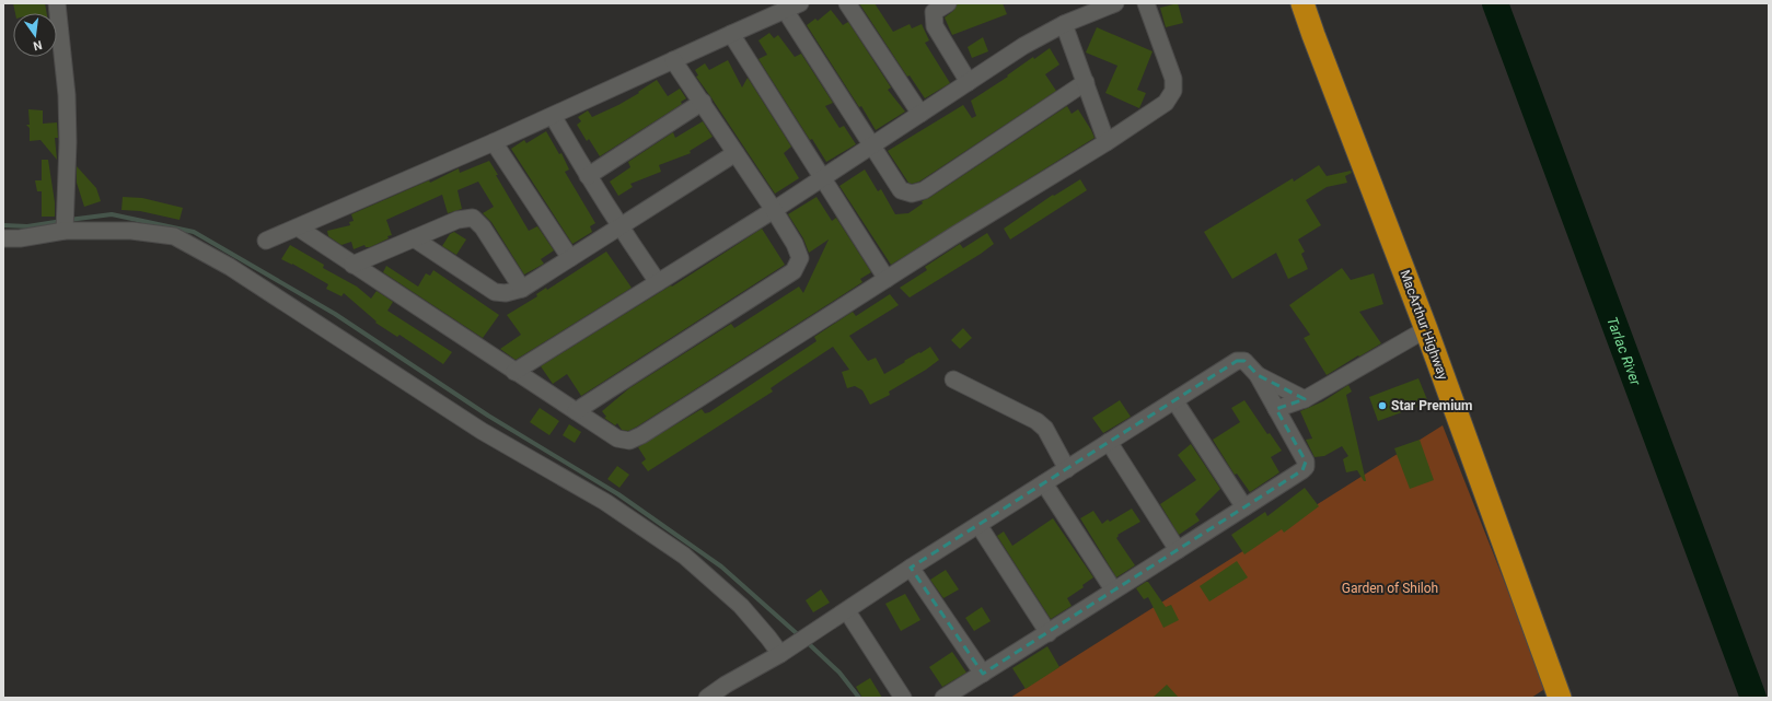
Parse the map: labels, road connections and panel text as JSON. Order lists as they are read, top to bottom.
{
  "streets": {
    "highway": ["MacArthur Highway"]
  },
  "water": ["Tarlac River"],
  "parks": ["Garden of Shiloh"],
  "places": ["Star Premium"],
  "north": "bottom"
}
